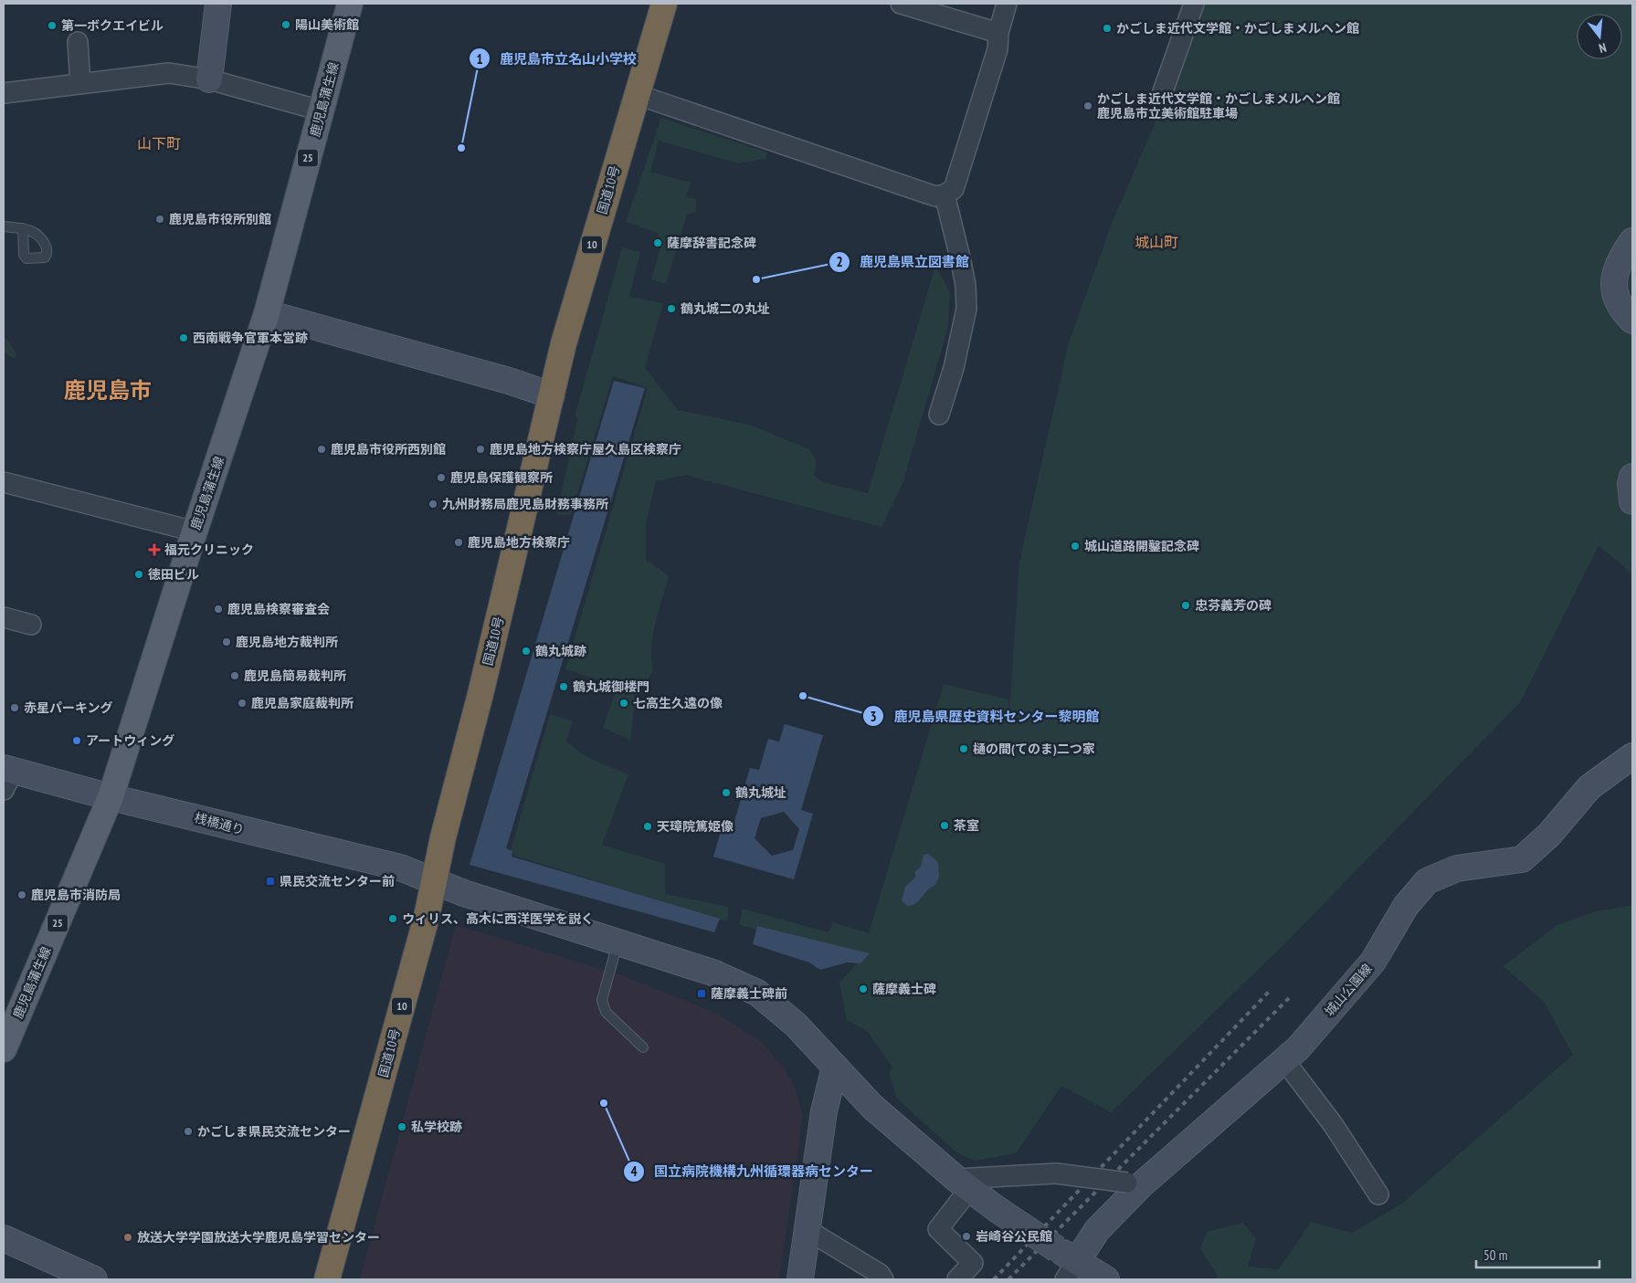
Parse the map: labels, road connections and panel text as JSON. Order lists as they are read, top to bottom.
{
  "streets": {
    "highway": ["国道10号", "10"],
    "main road": ["鹿児島蒲生線", "25"],
    "street": ["桟橋通り", "城山公園線"]
  },
  "crossings": [
    ["鹿児島蒲生線", "桟橋通り"],
    ["国道10号", "桟橋通り"],
    ["桟橋通り", "城山公園線"]
  ],
  "districts": ["山下町", "城山町", "鹿児島市"],
  "places": {
    "other": [
      "陽山美術館",
      "第一ボクエイビル",
      "かごしま近代文学館・かごしまメルヘン館",
      "かごしま近代文学館・かごしまメルヘン館 鹿児島市立美術館駐車場",
      "鹿児島市立名山小学校",
      "鹿児島市役所別館",
      "薩摩辞書記念碑",
      "鹿児島県立図書館",
      "鶴丸城二の丸址",
      "西南戦争官軍本営跡",
      "鹿児島市役所西別館",
      "鹿児島地方検察庁屋久島区検察庁",
      "鹿児島保護観察所",
      "九州財務局鹿児島財務事務所",
      "鹿児島地方検察庁",
      "城山道路開鑿記念碑",
      "徳田ビル",
      "忠芬義芳の碑",
      "鹿児島検察審査会",
      "鹿児島地方裁判所",
      "鶴丸城跡",
      "鹿児島簡易裁判所",
      "鶴丸城御楼門",
      "鹿児島県歴史資料センター黎明館",
      "鹿児島家庭裁判所",
      "七高生久遠の像",
      "赤星パーキング",
      "アートウィング",
      "樋の間(てのま)二つ家",
      "鶴丸城址",
      "茶室",
      "天璋院篤姫像",
      "鹿児島市消防局",
      "ウィリス、高木に西洋医学を説く",
      "薩摩義士碑",
      "国立病院機構九州循環器病センター",
      "私学校跡",
      "かごしま県民交流センター",
      "岩崎谷公民館",
      "放送大学学園放送大学鹿児島学習センター"
    ],
    "health": ["福元クリニック"],
    "transit": ["県民交流センター前", "薩摩義士碑前"]
  },
  "scale_bar": "50 m",
  "north": "bottom"
}
